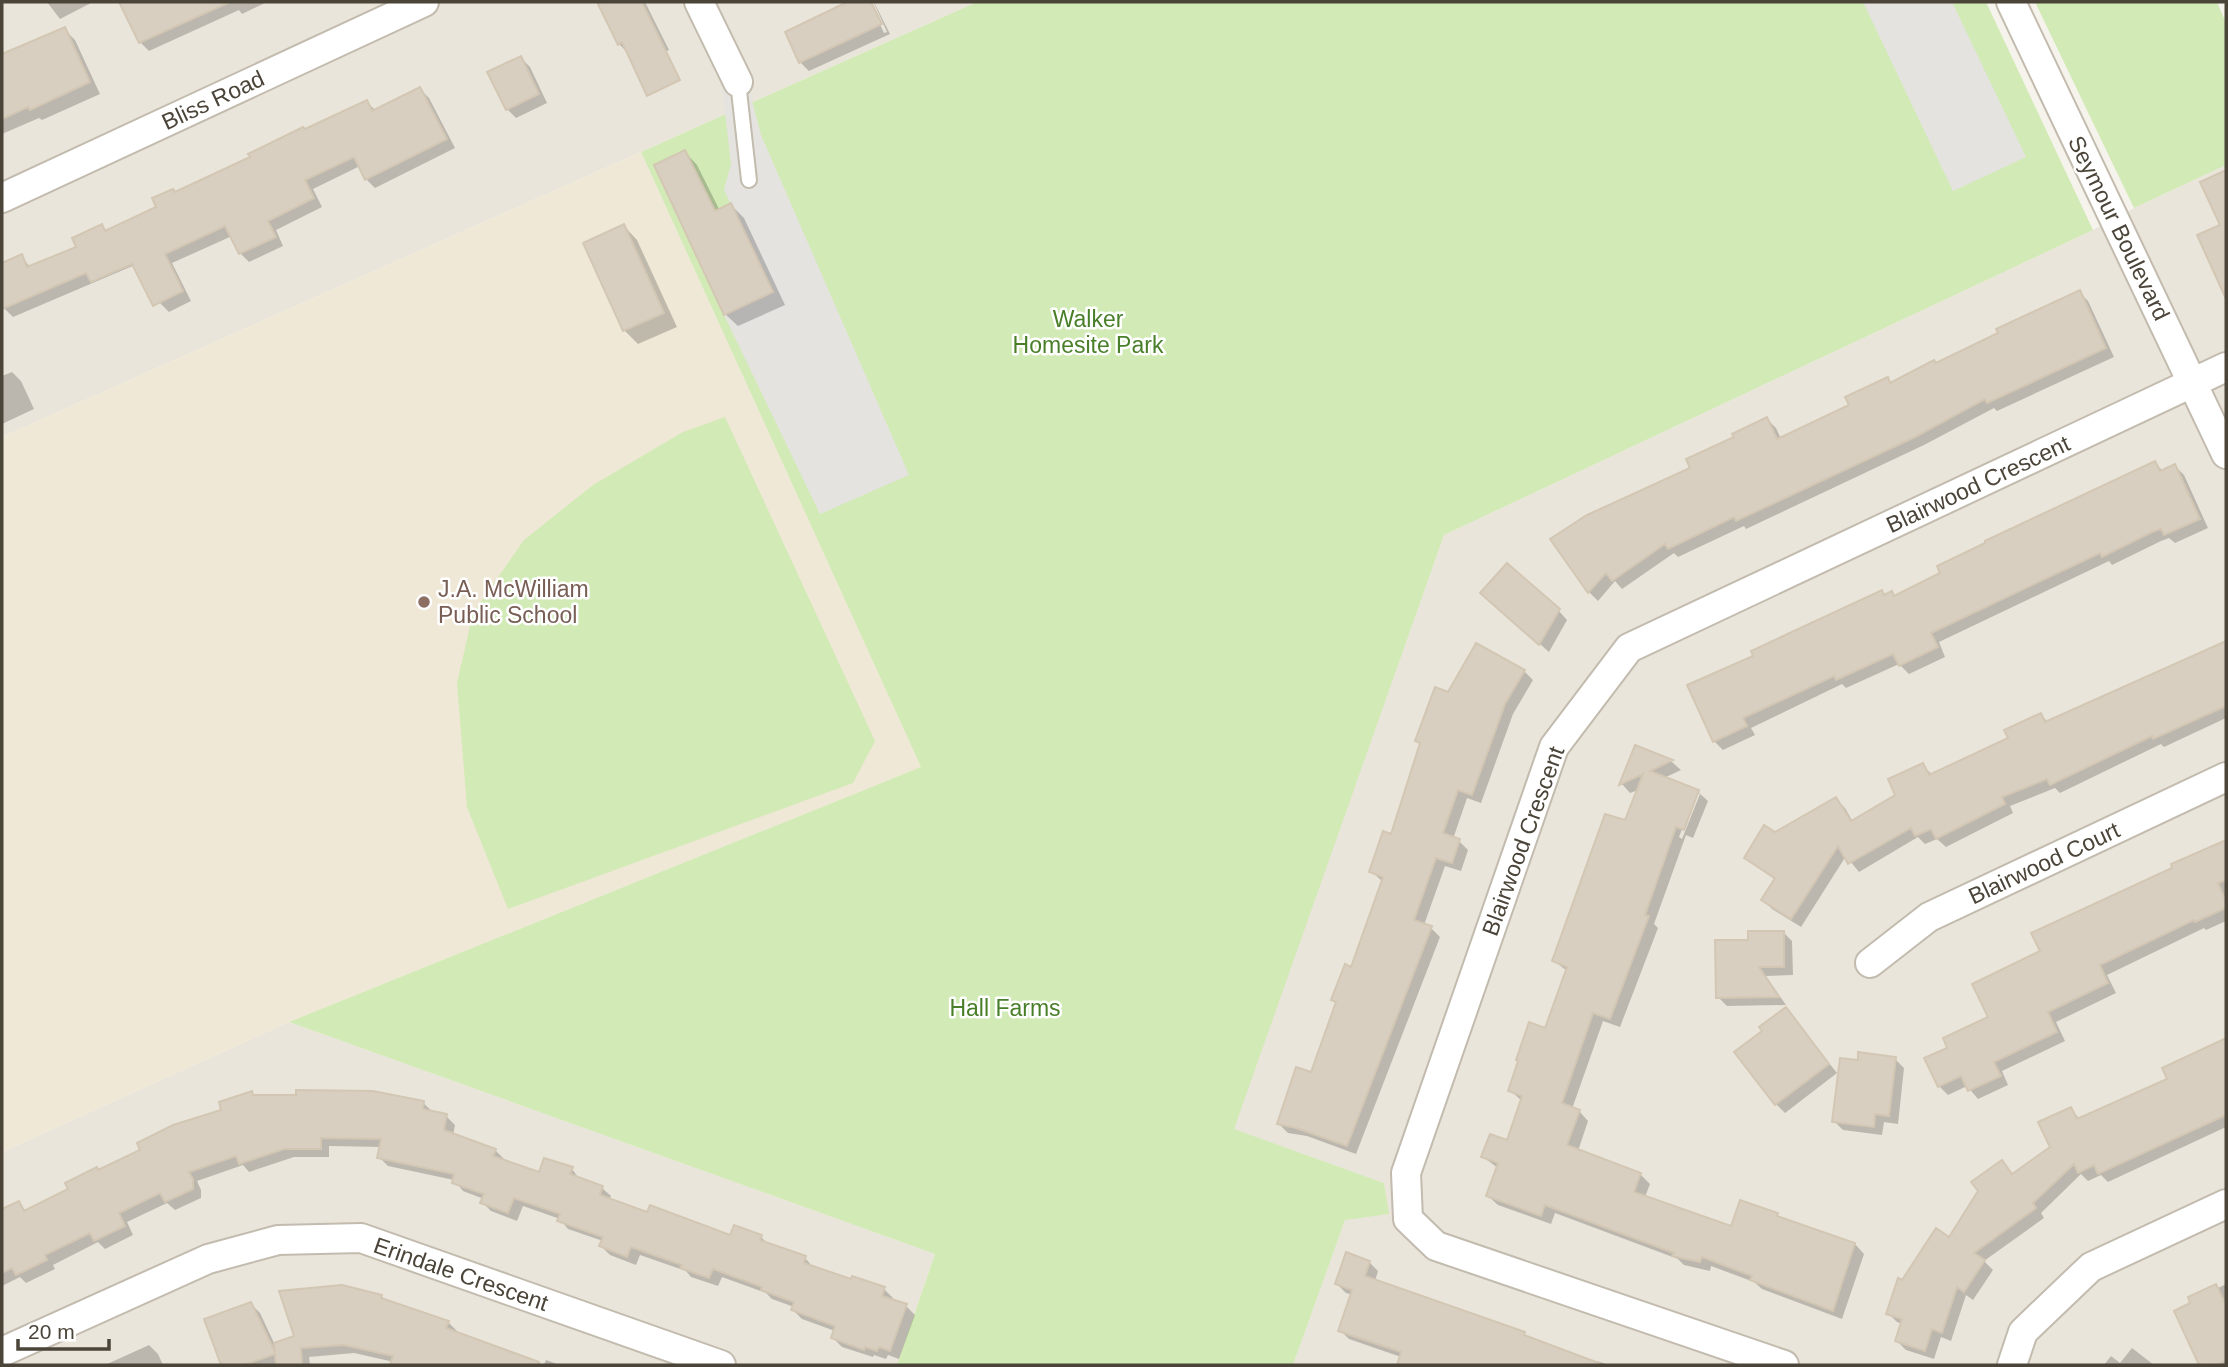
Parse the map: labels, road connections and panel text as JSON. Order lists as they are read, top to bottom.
{
  "streets": {
    "street": [
      "Bliss Road",
      "Seymour Boulevard",
      "Blairwood Crescent",
      "Blairwood Court",
      "Erindale Crescent"
    ]
  },
  "crossings": [
    ["Seymour Boulevard", "Blairwood Crescent"]
  ],
  "parks": ["Walker Homesite Park", "Hall Farms"],
  "places": ["J.A. McWilliam Public School"],
  "scale_bar": "20 m"
}
